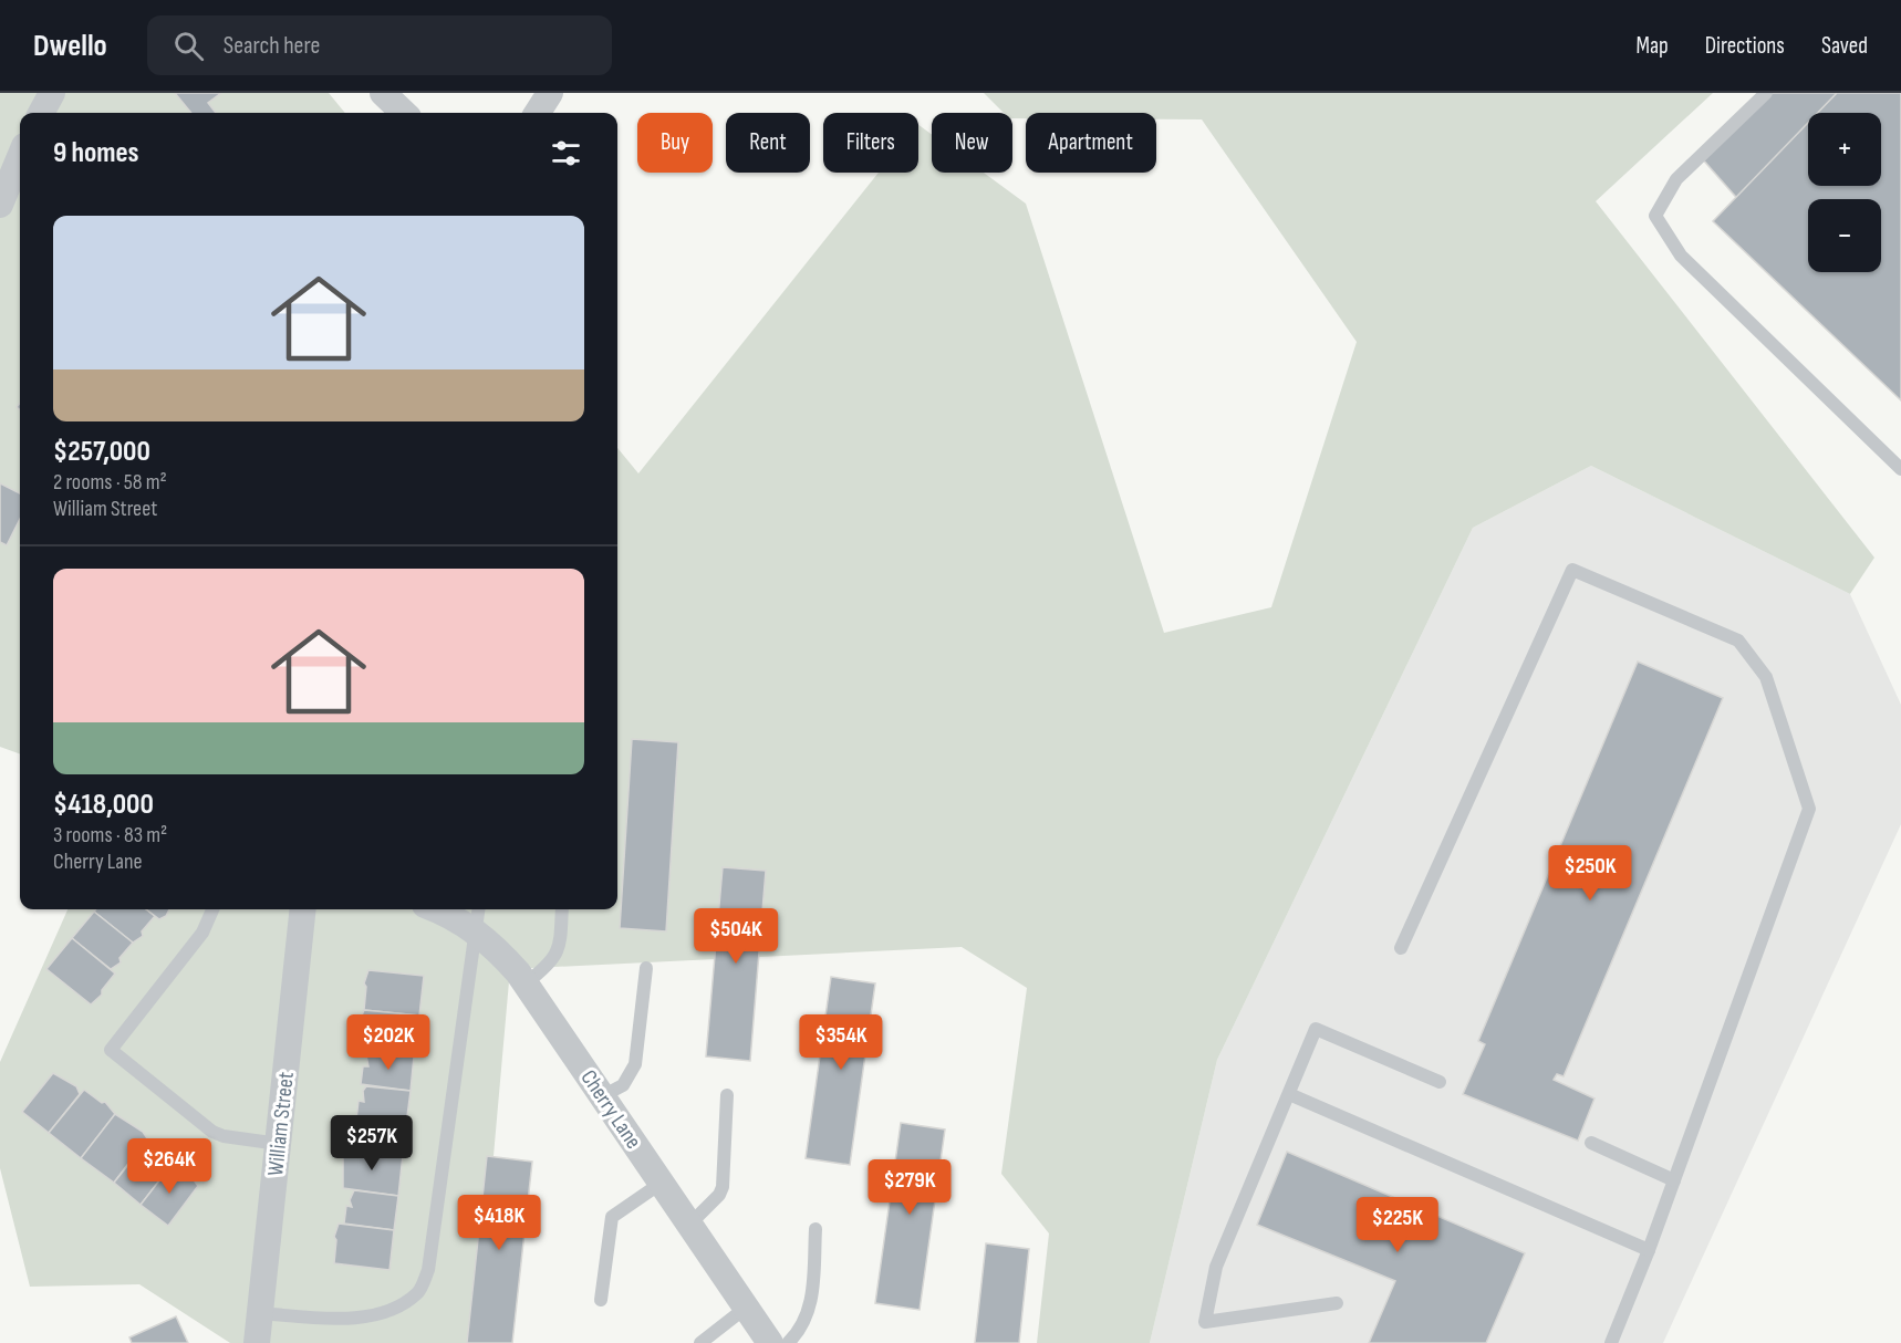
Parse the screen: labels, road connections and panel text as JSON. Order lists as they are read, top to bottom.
{
  "streets": {
    "street": ["Cherry Lane", "William Street"]
  },
  "page": {
    "header": "Dwello",
    "search": "Search here",
    "nav": ["Map", "Directions", "Saved"],
    "map_buttons": ["+", "−"],
    "chip": [
      "Buy",
      "Rent",
      "Filters",
      "New",
      "Apartment"
    ],
    "heading": "9 homes",
    "list": [
      {
        "name": "$257,000",
        "note": "2 rooms · 58 m² · William Street"
      },
      {
        "name": "$418,000",
        "note": "3 rooms · 83 m² · Cherry Lane"
      }
    ],
    "price": [
      "$250K",
      "$504K",
      "$202K",
      "$354K",
      "$257K",
      "$264K",
      "$279K",
      "$418K",
      "$225K"
    ]
  }
}
